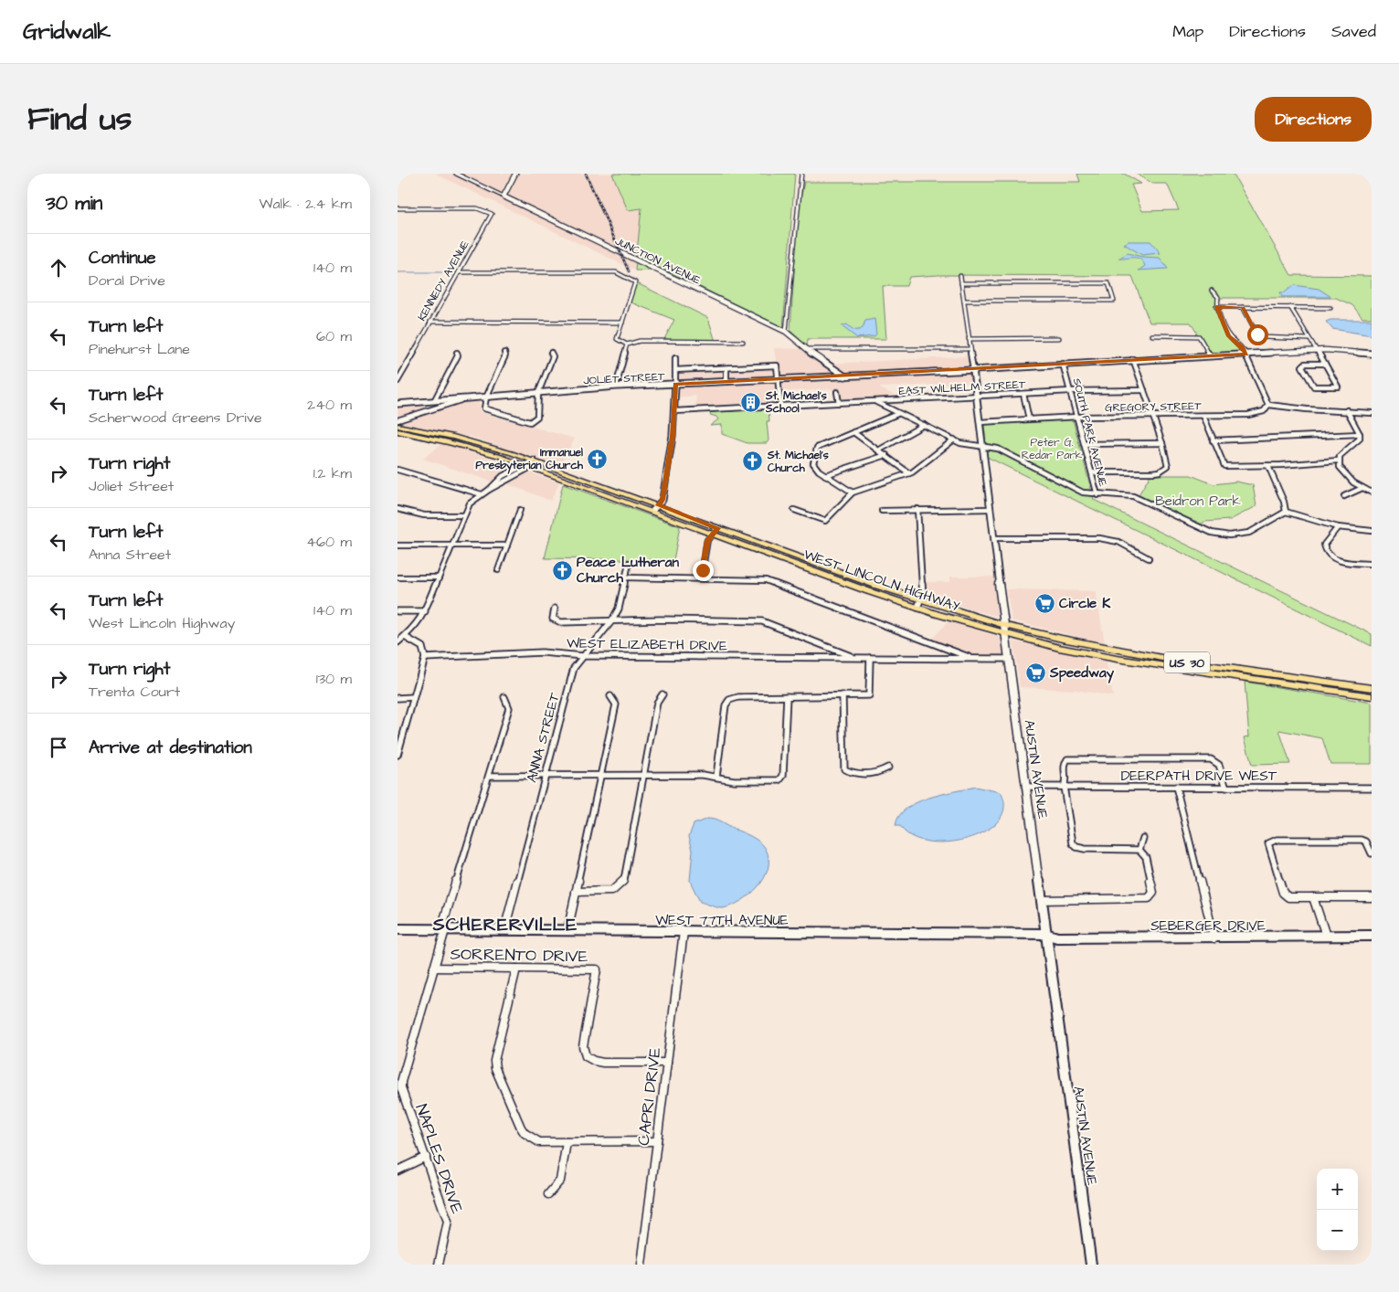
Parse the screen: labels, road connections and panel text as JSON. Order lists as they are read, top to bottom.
{
  "streets": {
    "main road": ["WEST LINCOLN HIGHWAY", "US 30"],
    "street": [
      "JUNCTION AVENUE",
      "KENNEDY AVENUE",
      "JOLIET STREET",
      "EAST WILHELM STREET",
      "GREGORY STREET",
      "SOUTH PARK AVENUE",
      "WEST ELIZABETH DRIVE",
      "ANNA STREET",
      "AUSTIN AVENUE",
      "DEERPATH DRIVE WEST",
      "WEST 77TH AVENUE",
      "SEBERGER DRIVE",
      "SORRENTO DRIVE",
      "CAPRI DRIVE",
      "NAPLES DRIVE"
    ]
  },
  "crossings": [
    ["JUNCTION AVENUE", "JOLIET STREET"],
    ["JOLIET STREET", "SOUTH PARK AVENUE"],
    ["JOLIET STREET", "AUSTIN AVENUE"],
    ["EAST WILHELM STREET", "SOUTH PARK AVENUE"],
    ["EAST WILHELM STREET", "AUSTIN AVENUE"],
    ["GREGORY STREET", "SOUTH PARK AVENUE"],
    ["GREGORY STREET", "AUSTIN AVENUE"],
    ["WEST LINCOLN HIGHWAY", "AUSTIN AVENUE"],
    ["WEST ELIZABETH DRIVE", "ANNA STREET"],
    ["WEST ELIZABETH DRIVE", "AUSTIN AVENUE"],
    ["ANNA STREET", "WEST 77TH AVENUE"],
    ["AUSTIN AVENUE", "DEERPATH DRIVE WEST"],
    ["AUSTIN AVENUE", "WEST 77TH AVENUE"],
    ["AUSTIN AVENUE", "SEBERGER DRIVE"],
    ["WEST 77TH AVENUE", "SEBERGER DRIVE"],
    ["WEST 77TH AVENUE", "CAPRI DRIVE"],
    ["WEST 77TH AVENUE", "NAPLES DRIVE"],
    ["SORRENTO DRIVE", "CAPRI DRIVE"],
    ["SORRENTO DRIVE", "NAPLES DRIVE"]
  ],
  "districts": ["SCHERERVILLE"],
  "parks": ["Peter G. Redar Park", "Beidron Park"],
  "places": {
    "building": ["St. Michael's School"],
    "church": ["Immanuel Presbyterian Church", "St. Michael's Church", "Peace Lutheran Church"],
    "supermarket": ["Circle K", "Speedway"]
  },
  "page": {
    "header": "Gridwalk",
    "nav": ["Map", "Directions", "Saved"],
    "title": "Find us",
    "buttons": "Directions",
    "heading": ["30 min", "Walk · 2.4 km"],
    "list": [
      ["Continue", "Doral Drive", "140 m"],
      ["Turn left", "Pinehurst Lane", "60 m"],
      ["Turn left", "Scherwood Greens Drive", "240 m"],
      ["Turn right", "Joliet Street", "1.2 km"],
      ["Turn left", "Anna Street", "460 m"],
      ["Turn left", "West Lincoln Highway", "140 m"],
      ["Turn right", "Trenta Court", "130 m"],
      "Arrive at destination"
    ],
    "map_buttons": ["+", "−"]
  }
}
